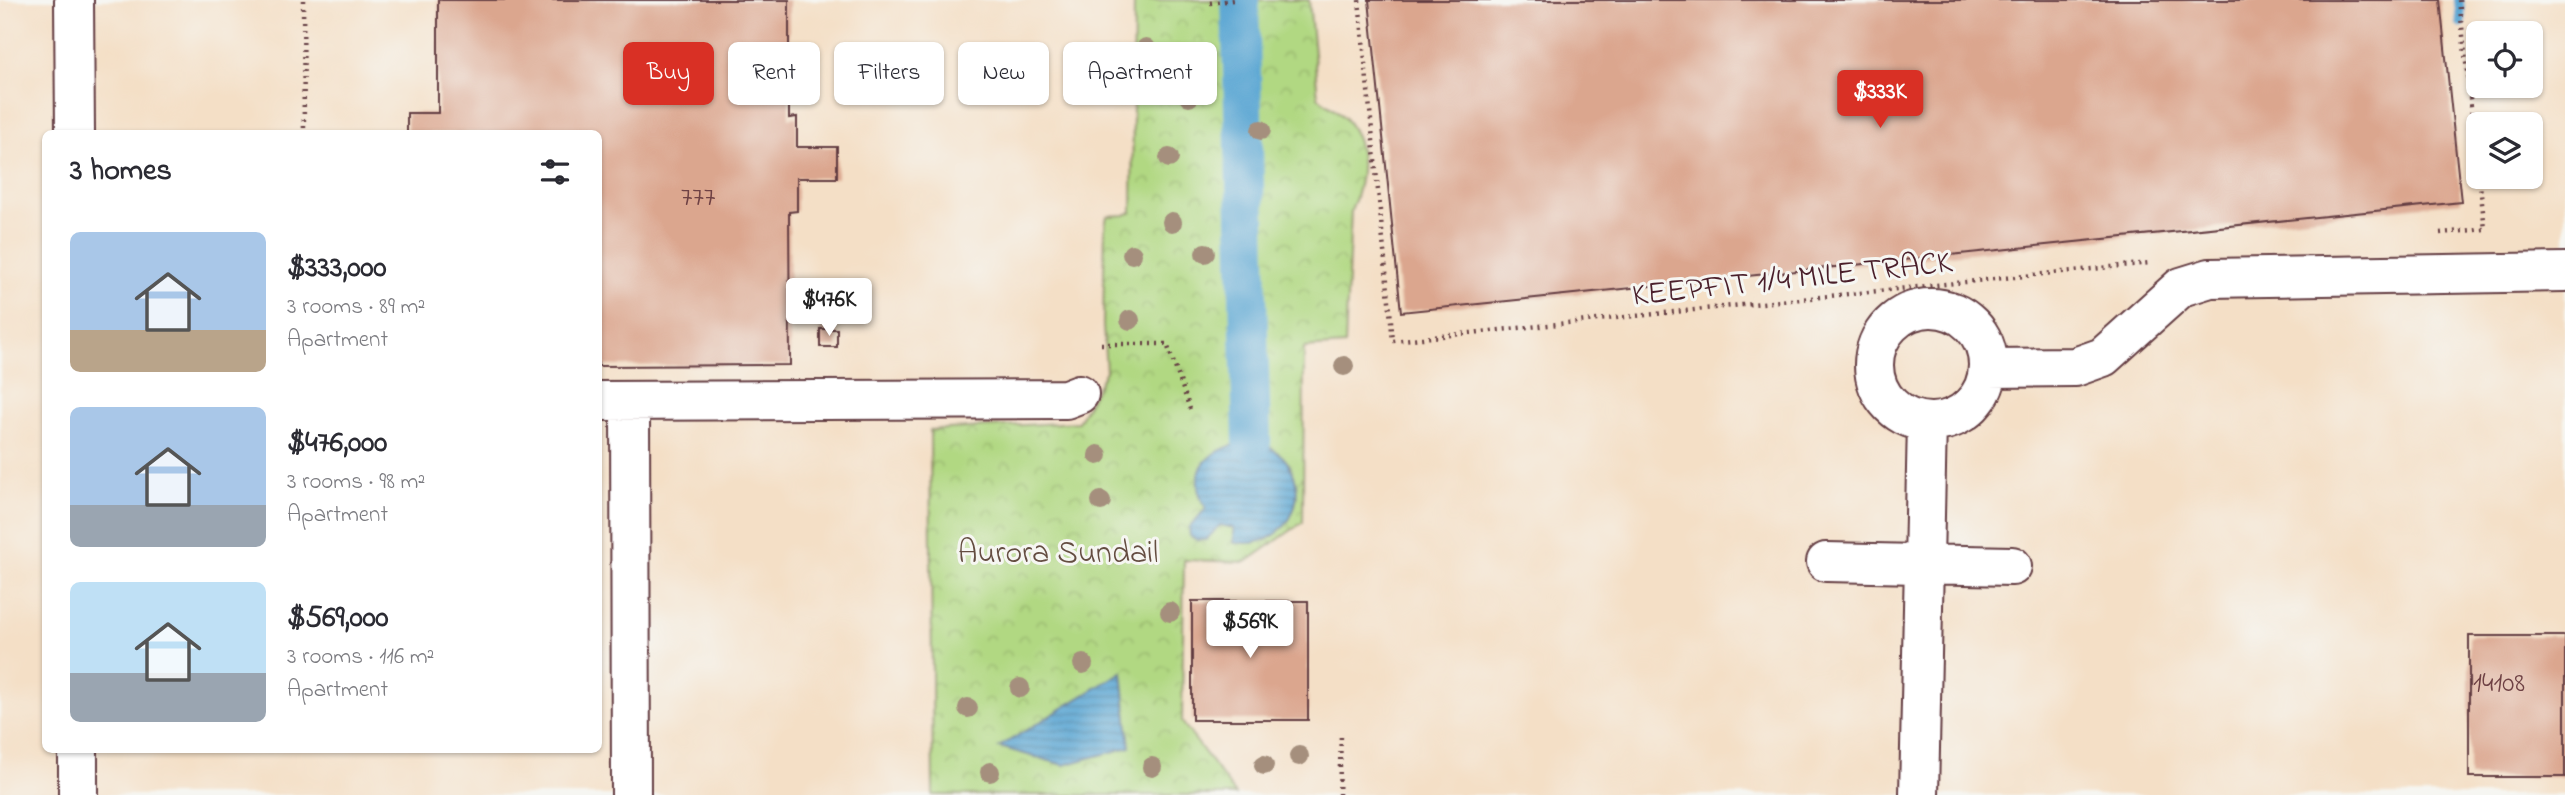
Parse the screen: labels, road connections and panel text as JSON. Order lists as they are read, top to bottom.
{
  "streets": {
    "path": ["KEEPFIT 1/4 MILE TRACK"]
  },
  "parks": ["Aurora Sundail"],
  "house_numbers": ["777", "14108"],
  "page": {
    "chip": [
      "Buy",
      "Rent",
      "Filters",
      "New",
      "Apartment"
    ],
    "price": ["$333K", "$476K", "$569K"],
    "heading": "3 homes",
    "list": [
      {
        "name": "$333,000",
        "note": "3 rooms · 89 m² · Apartment"
      },
      {
        "name": "$476,000",
        "note": "3 rooms · 98 m² · Apartment"
      },
      {
        "name": "$569,000",
        "note": "3 rooms · 116 m² · Apartment"
      }
    ]
  }
}
